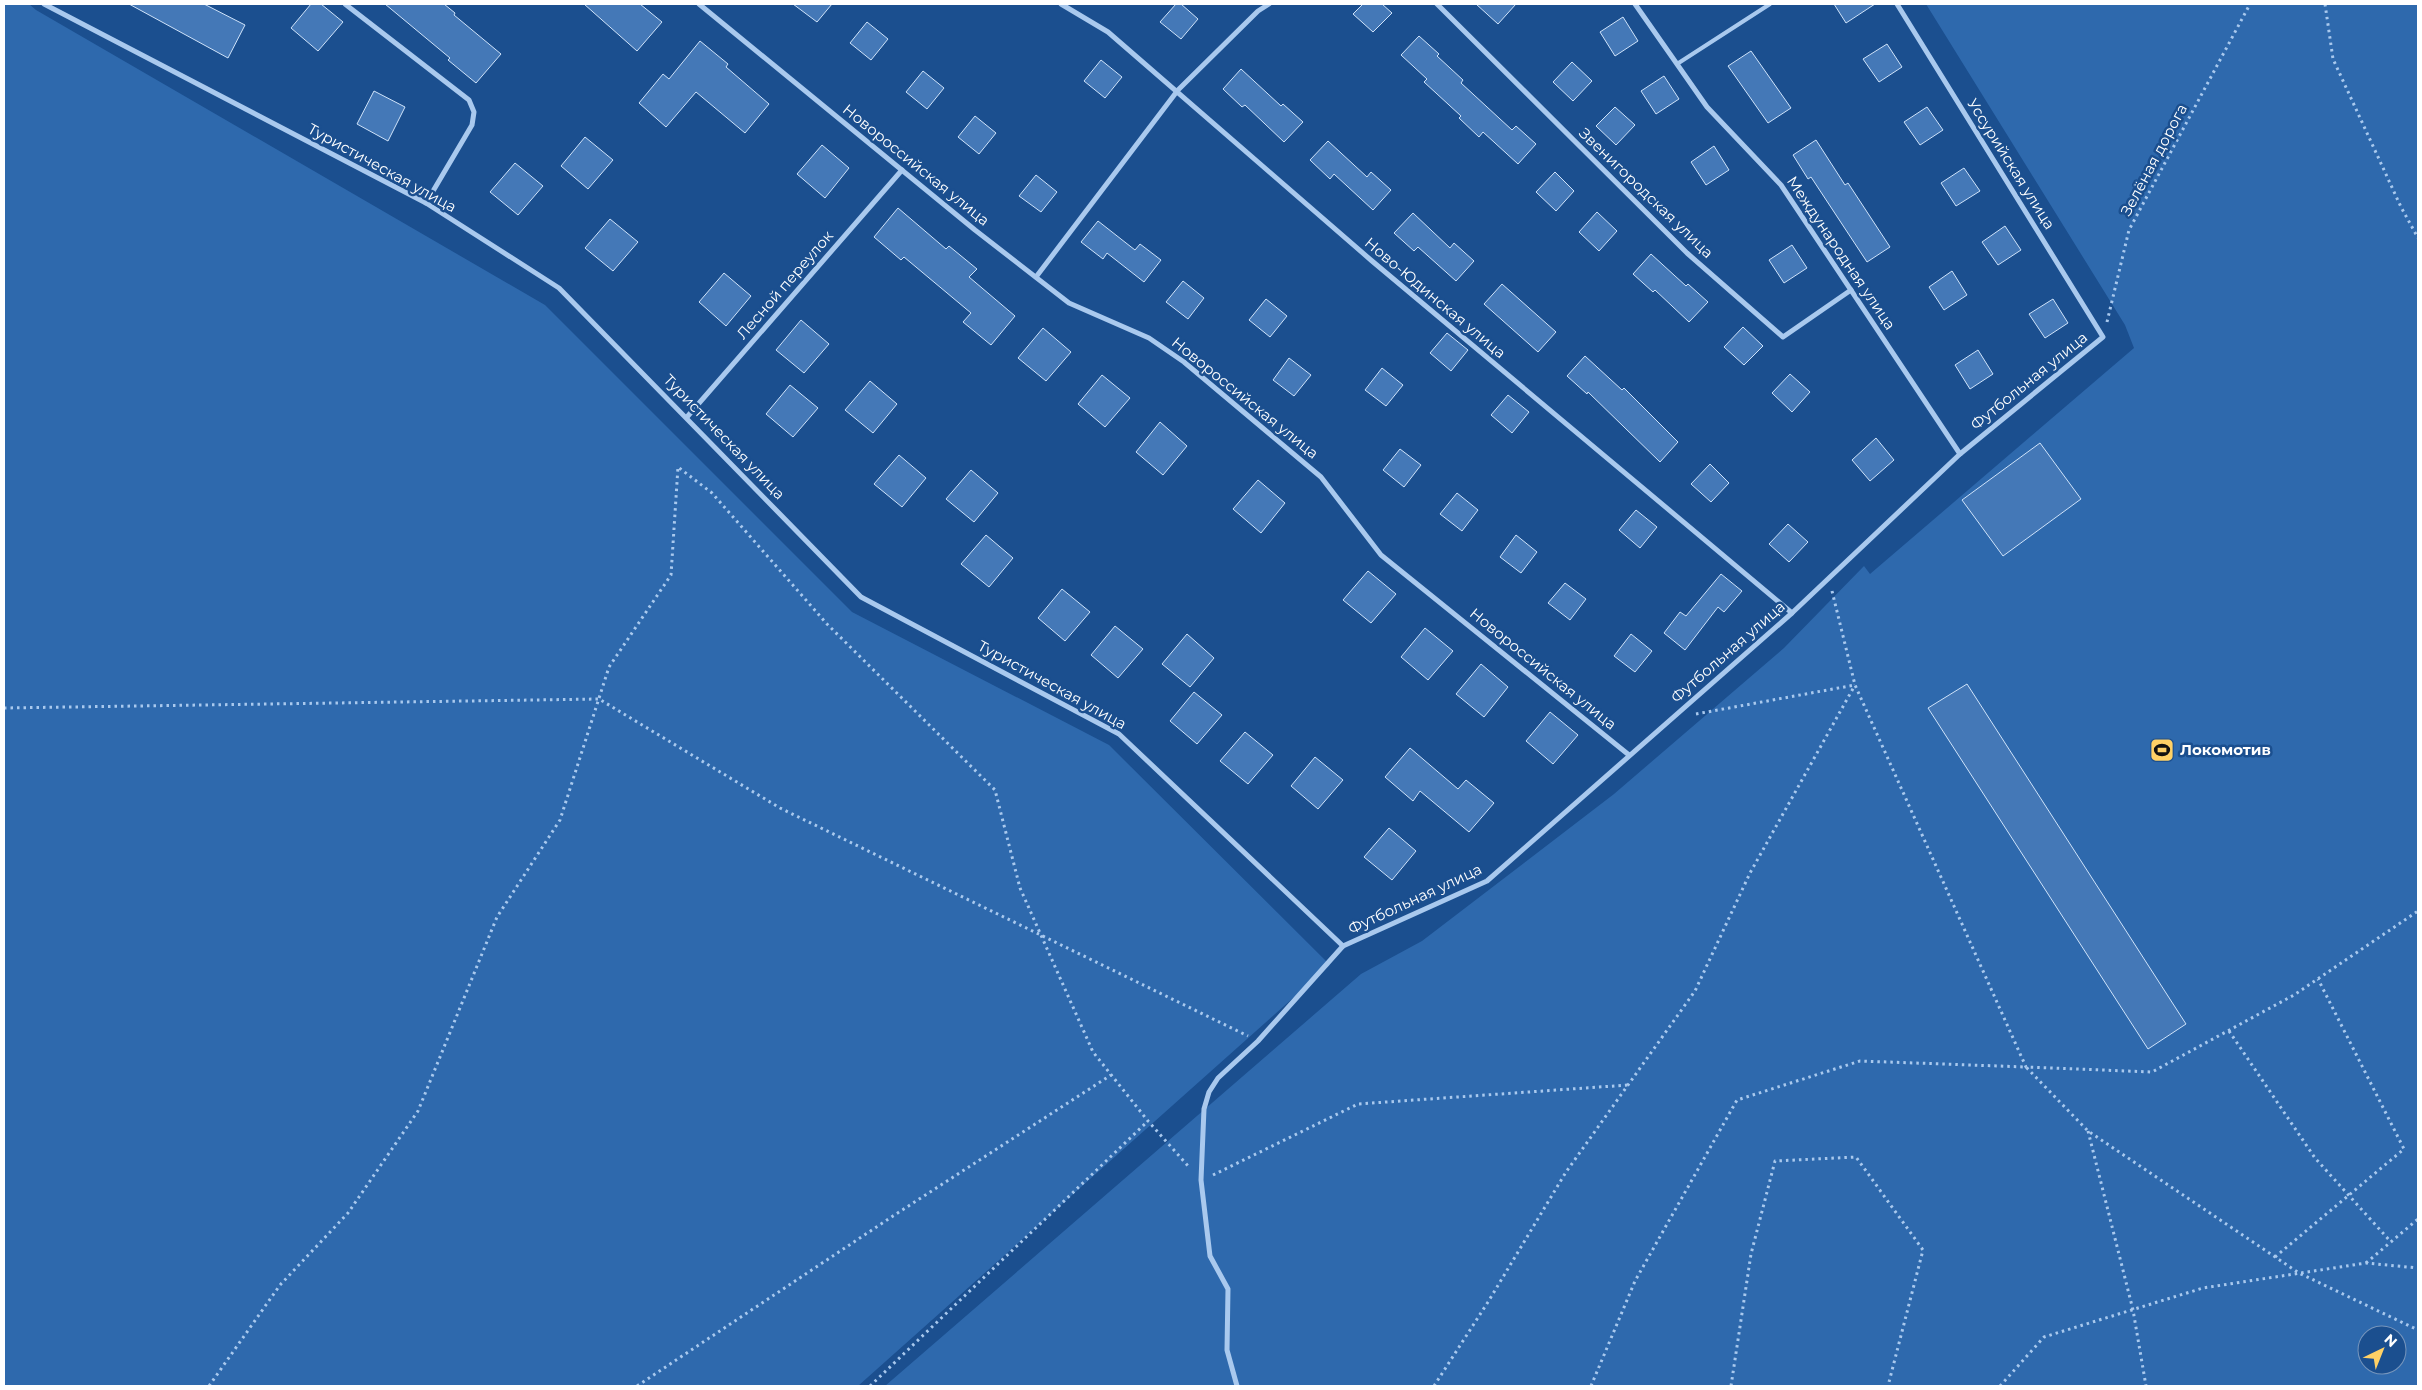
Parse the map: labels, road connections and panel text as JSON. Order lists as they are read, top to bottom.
{
  "streets": {
    "street": [
      "Уссурийская улица",
      "Новороссийская улица",
      "Туристическая улица",
      "Звенигородская улица",
      "Международная улица",
      "Лесной переулок",
      "Ново-Юдинская улица",
      "Футбольная улица"
    ],
    "path": ["Зелёная дорога"]
  },
  "crossings": [
    ["Зелёная дорога", "Уссурийская улица"],
    ["Зелёная дорога", "Футбольная улица"],
    ["Уссурийская улица", "Футбольная улица"],
    ["Новороссийская улица", "Лесной переулок"],
    ["Новороссийская улица", "Футбольная улица"],
    ["Туристическая улица", "Лесной переулок"],
    ["Туристическая улица", "Футбольная улица"],
    ["Звенигородская улица", "Международная улица"],
    ["Международная улица", "Футбольная улица"],
    ["Ново-Юдинская улица", "Футбольная улица"]
  ],
  "places": {
    "sports": ["Локомотив"]
  },
  "north": "top right"
}
